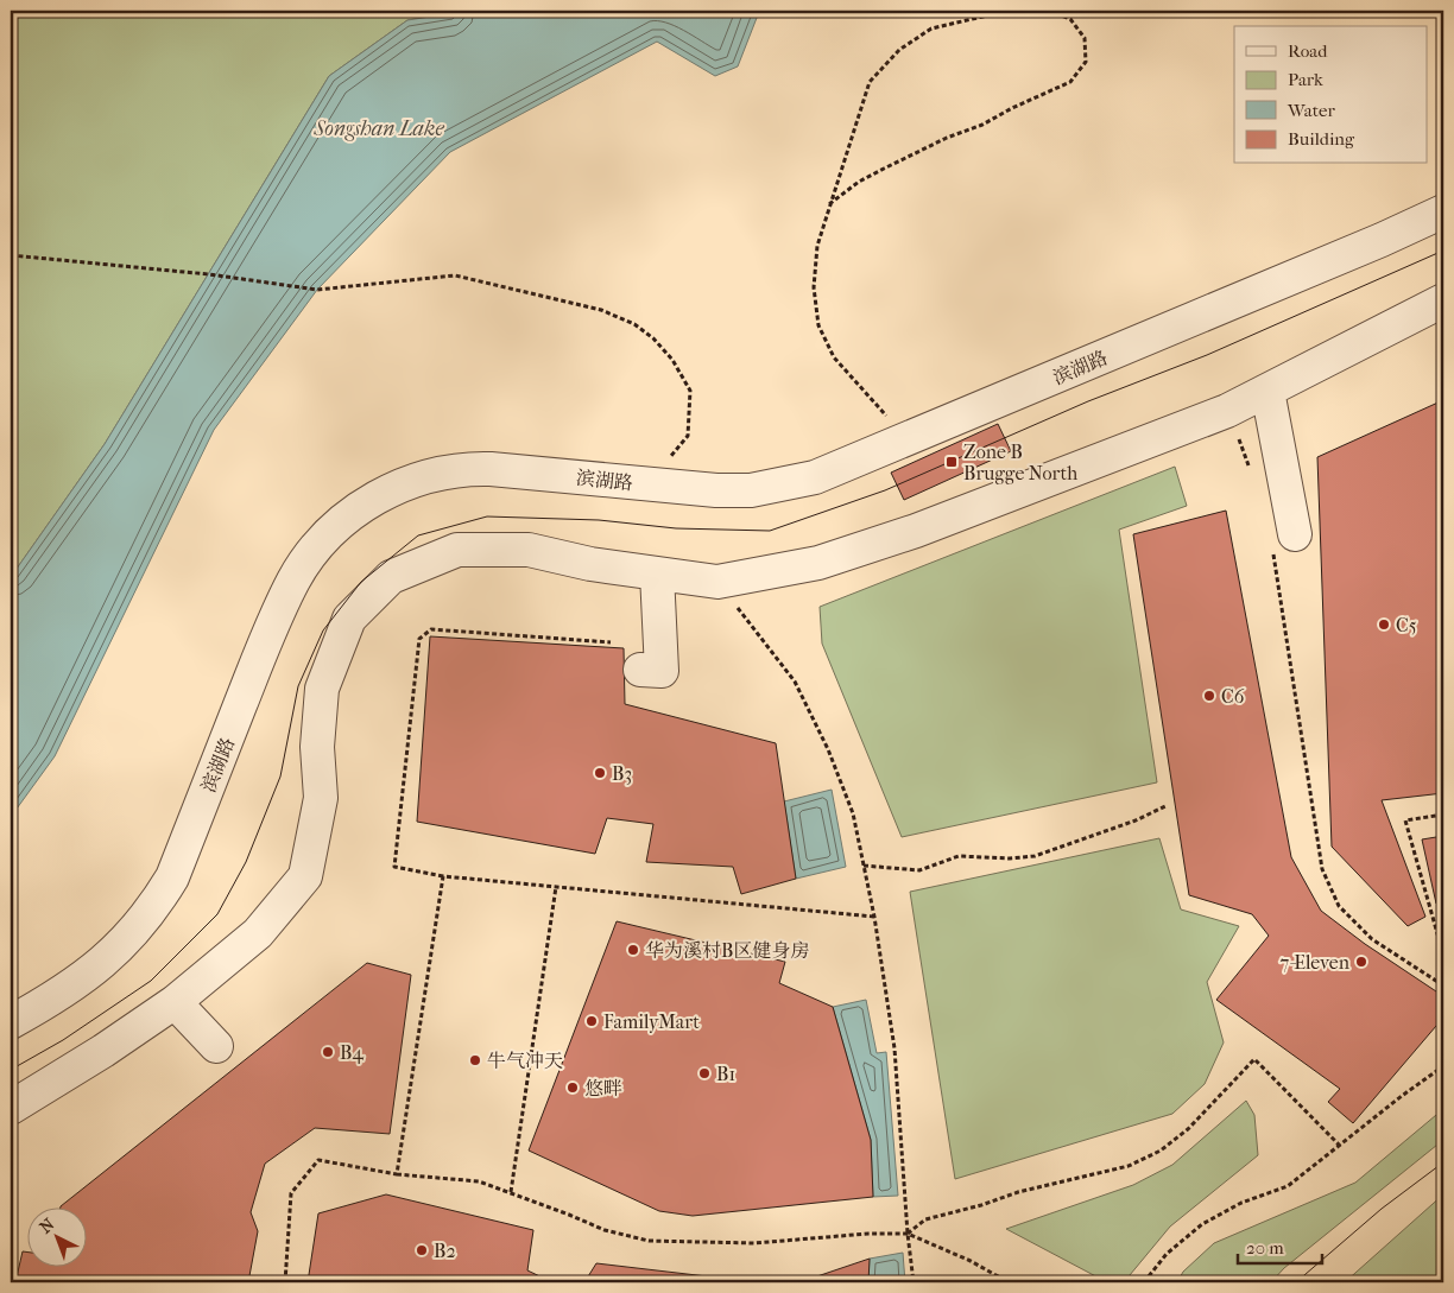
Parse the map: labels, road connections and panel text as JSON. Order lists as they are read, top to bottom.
{
  "streets": {
    "street": ["滨湖路"]
  },
  "water": ["Songshan Lake"],
  "places": {
    "transit": ["Zone B Brugge North"],
    "other": [
      "C5",
      "C6",
      "B3",
      "华为溪村B区健身房",
      "7-Eleven",
      "FamilyMart",
      "B4",
      "牛气冲天",
      "B1",
      "悠畔",
      "B2"
    ]
  },
  "legend": [
    "Road",
    "Park",
    "Water",
    "Building"
  ],
  "scale_bar": "20 m",
  "north": "top left"
}
